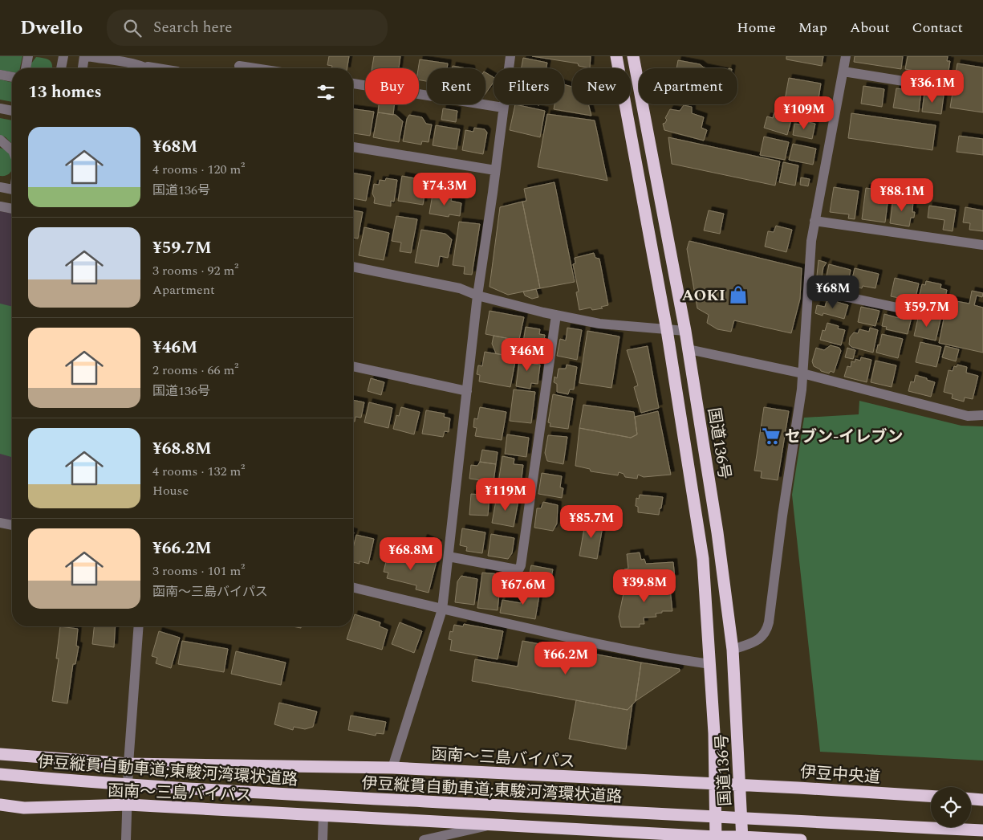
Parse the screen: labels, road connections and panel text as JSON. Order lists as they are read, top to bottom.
{
  "streets": {
    "highway": [
      "国道136号",
      "函南～三島バイパス",
      "伊豆縦貫自動車道;東駿河湾環状道路",
      "伊豆中央道"
    ]
  },
  "crossings": [
    ["国道136号", "函南～三島バイパス"],
    ["国道136号", "伊豆中央道"],
    ["函南～三島バイパス", "伊豆中央道"]
  ],
  "places": {
    "shop": ["AOKI"],
    "supermarket": ["セブン-イレブン"]
  },
  "page": {
    "header": "Dwello",
    "search": "Search here",
    "nav": [
      "Home",
      "Map",
      "About",
      "Contact"
    ],
    "chip": [
      "Buy",
      "Rent",
      "Filters",
      "New",
      "Apartment"
    ],
    "heading": "13 homes",
    "price": [
      "¥36.1M",
      "¥109M",
      "¥74.3M",
      "¥88.1M",
      "¥68M",
      "¥59.7M",
      "¥46M",
      "¥119M",
      "¥85.7M",
      "¥68.8M",
      "¥39.8M",
      "¥67.6M",
      "¥66.2M"
    ],
    "list": [
      {
        "name": "¥68M",
        "note": "4 rooms · 120 m² · 国道136号"
      },
      {
        "name": "¥59.7M",
        "note": "3 rooms · 92 m² · Apartment"
      },
      {
        "name": "¥46M",
        "note": "2 rooms · 66 m² · 国道136号"
      },
      {
        "name": "¥68.8M",
        "note": "4 rooms · 132 m² · House"
      },
      {
        "name": "¥66.2M",
        "note": "3 rooms · 101 m² · 函南～三島バイパス"
      }
    ]
  }
}
